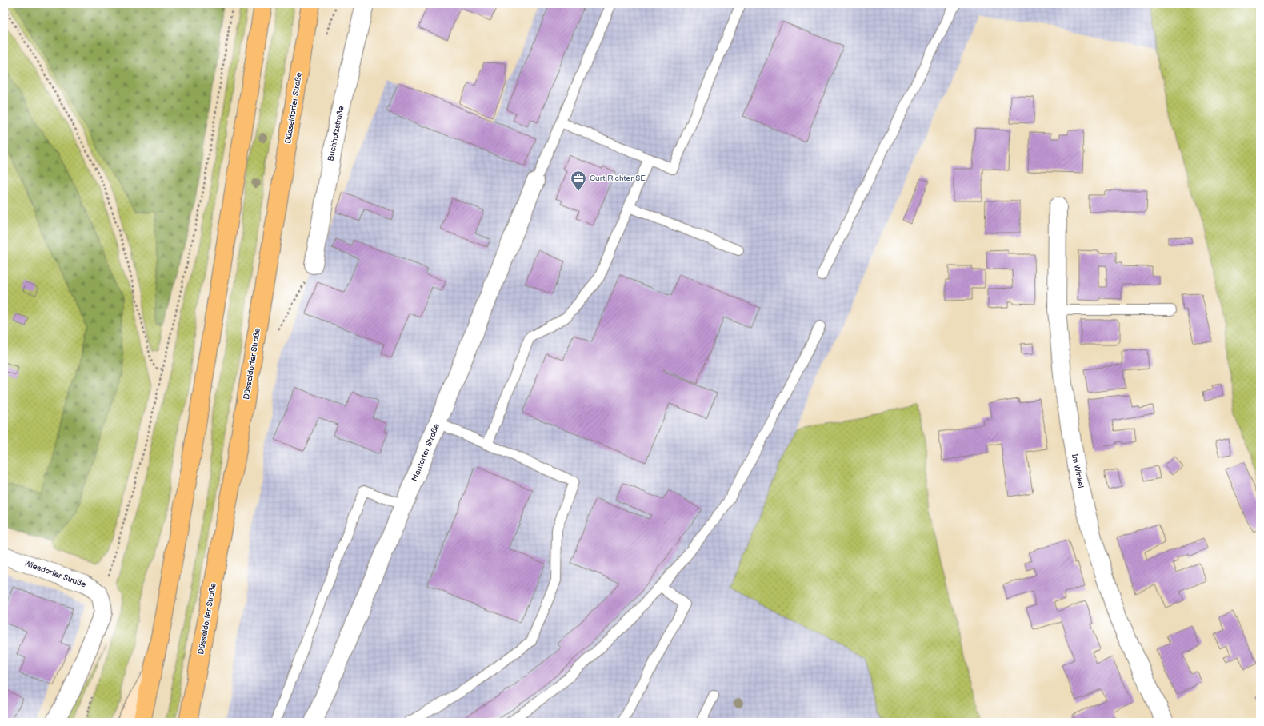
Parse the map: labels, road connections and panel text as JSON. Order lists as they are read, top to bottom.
{
  "streets": {
    "main road": ["Düsseldorfer Straße"],
    "street": [
      "Buchholzstraße",
      "Manforter Straße",
      "Im Winkel",
      "Wiesdorfer Straße"
    ]
  },
  "places": {
    "office": ["Curt Richter SE"]
  }
}
